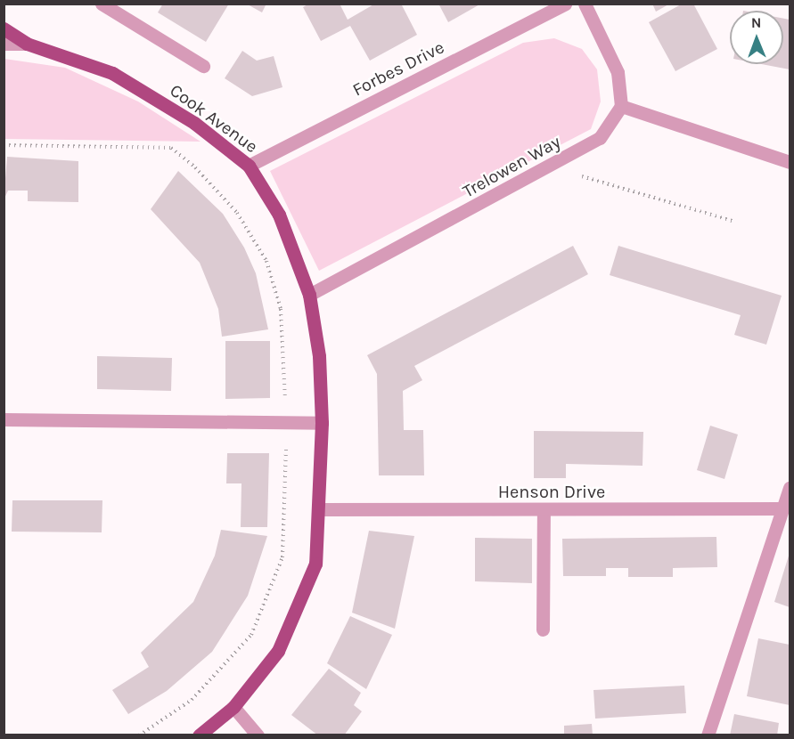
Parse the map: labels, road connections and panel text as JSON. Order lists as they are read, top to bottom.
{
  "streets": {
    "main road": ["Cook Avenue"],
    "street": ["Forbes Drive", "Trelowen Way", "Henson Drive"]
  },
  "crossings": [
    ["Forbes Drive", "Cook Avenue"],
    ["Cook Avenue", "Trelowen Way"],
    ["Cook Avenue", "Henson Drive"]
  ],
  "north": "top"
}
